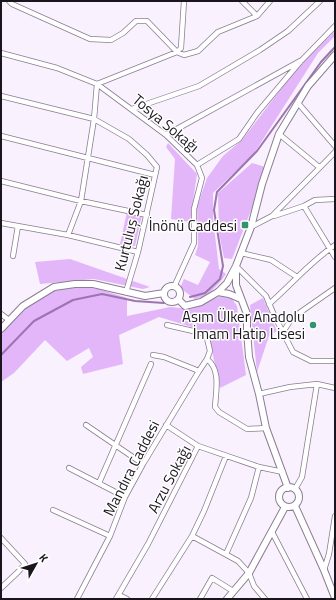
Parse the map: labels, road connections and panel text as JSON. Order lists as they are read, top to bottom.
{
  "streets": {
    "street": [
      "Tosya Sokağı",
      "Kurtuluş Sokağı",
      "Mandıra Caddesi",
      "Arzu Sokağı"
    ]
  },
  "places": {
    "transit": ["İnönü Caddesi"],
    "other": ["Asım Ülker Anadolu İmam Hatip Lisesi"]
  },
  "north": "top right"
}
